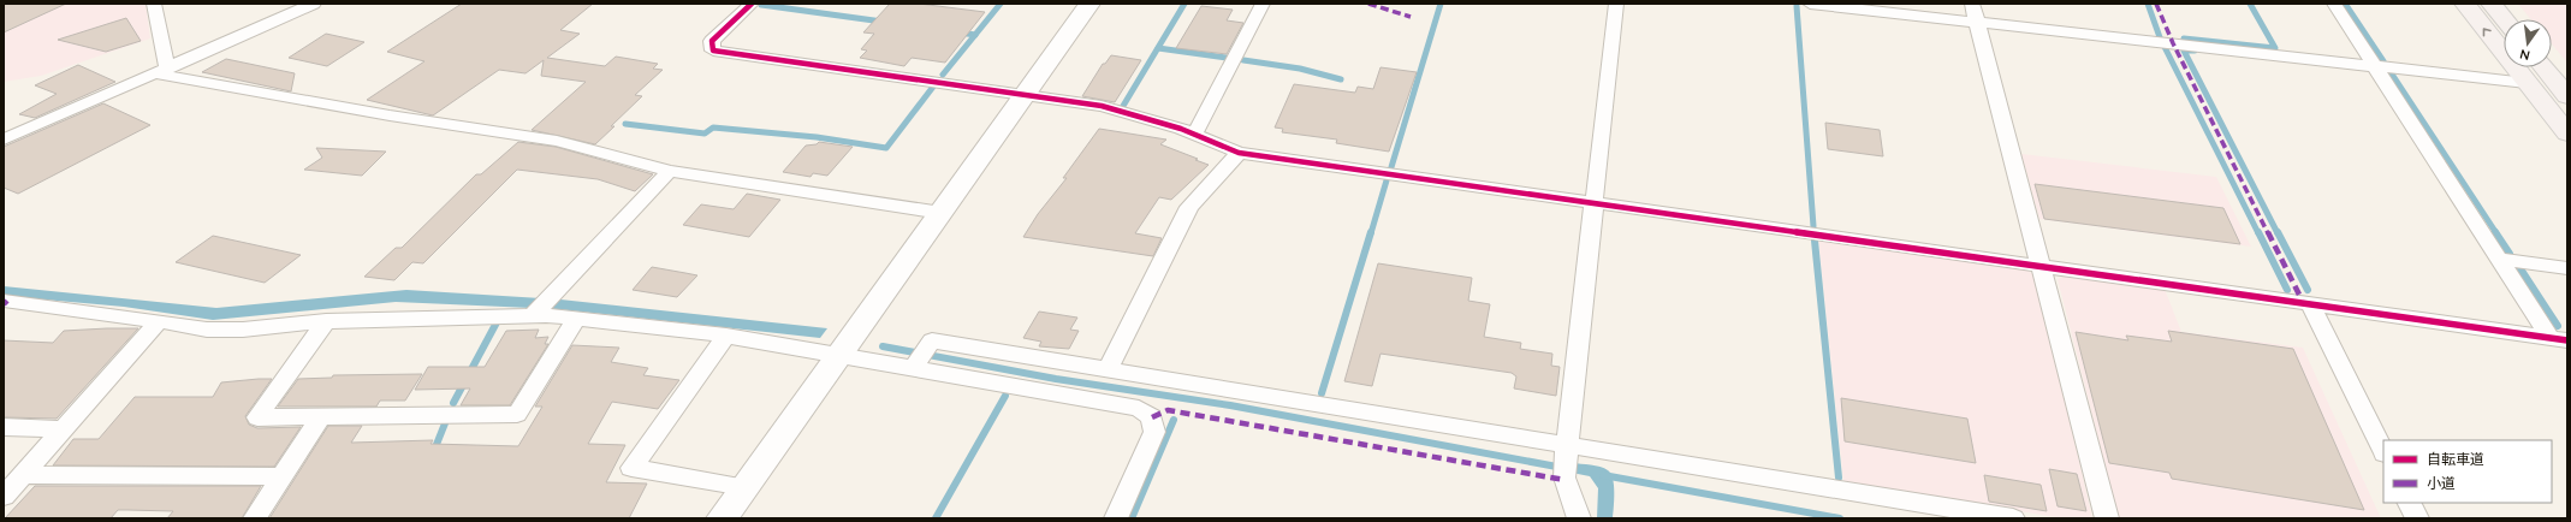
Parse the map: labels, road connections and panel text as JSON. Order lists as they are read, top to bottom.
{
  "legend": ["自転車道", "小道"],
  "north": "bottom"
}
